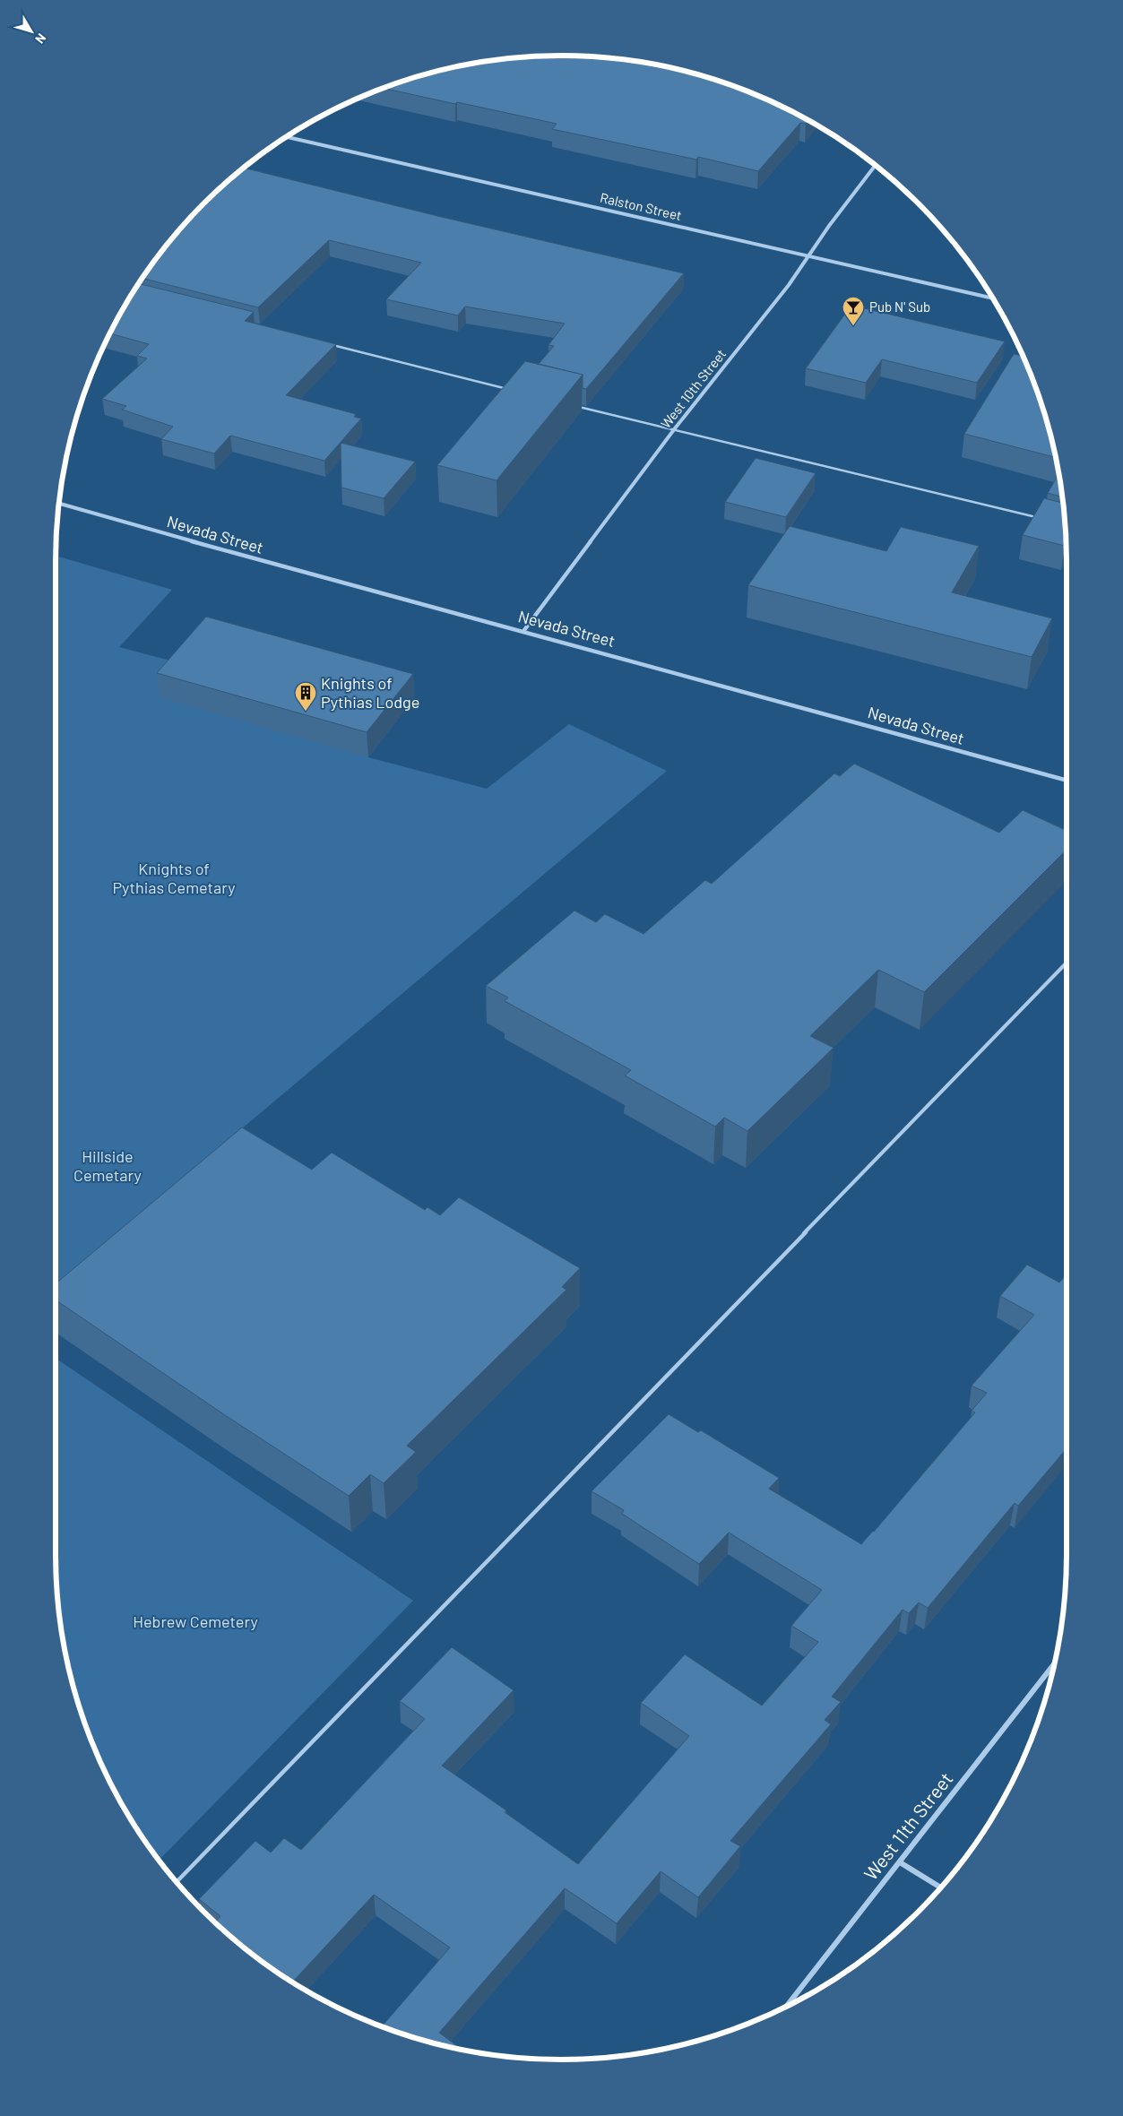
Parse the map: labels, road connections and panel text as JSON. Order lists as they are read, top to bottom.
{
  "streets": {
    "street": [
      "Ralston Street",
      "West 10th Street",
      "Nevada Street",
      "West 11th Street"
    ]
  },
  "crossings": [
    ["Ralston Street", "West 10th Street"],
    ["West 10th Street", "Nevada Street"]
  ],
  "parks": ["Knights of Pythias Cemetary", "Hillside Cemetary", "Hebrew Cemetery"],
  "places": {
    "bar": ["Pub N' Sub"],
    "building": ["Knights of Pythias Lodge"]
  },
  "north": "bottom right"
}
